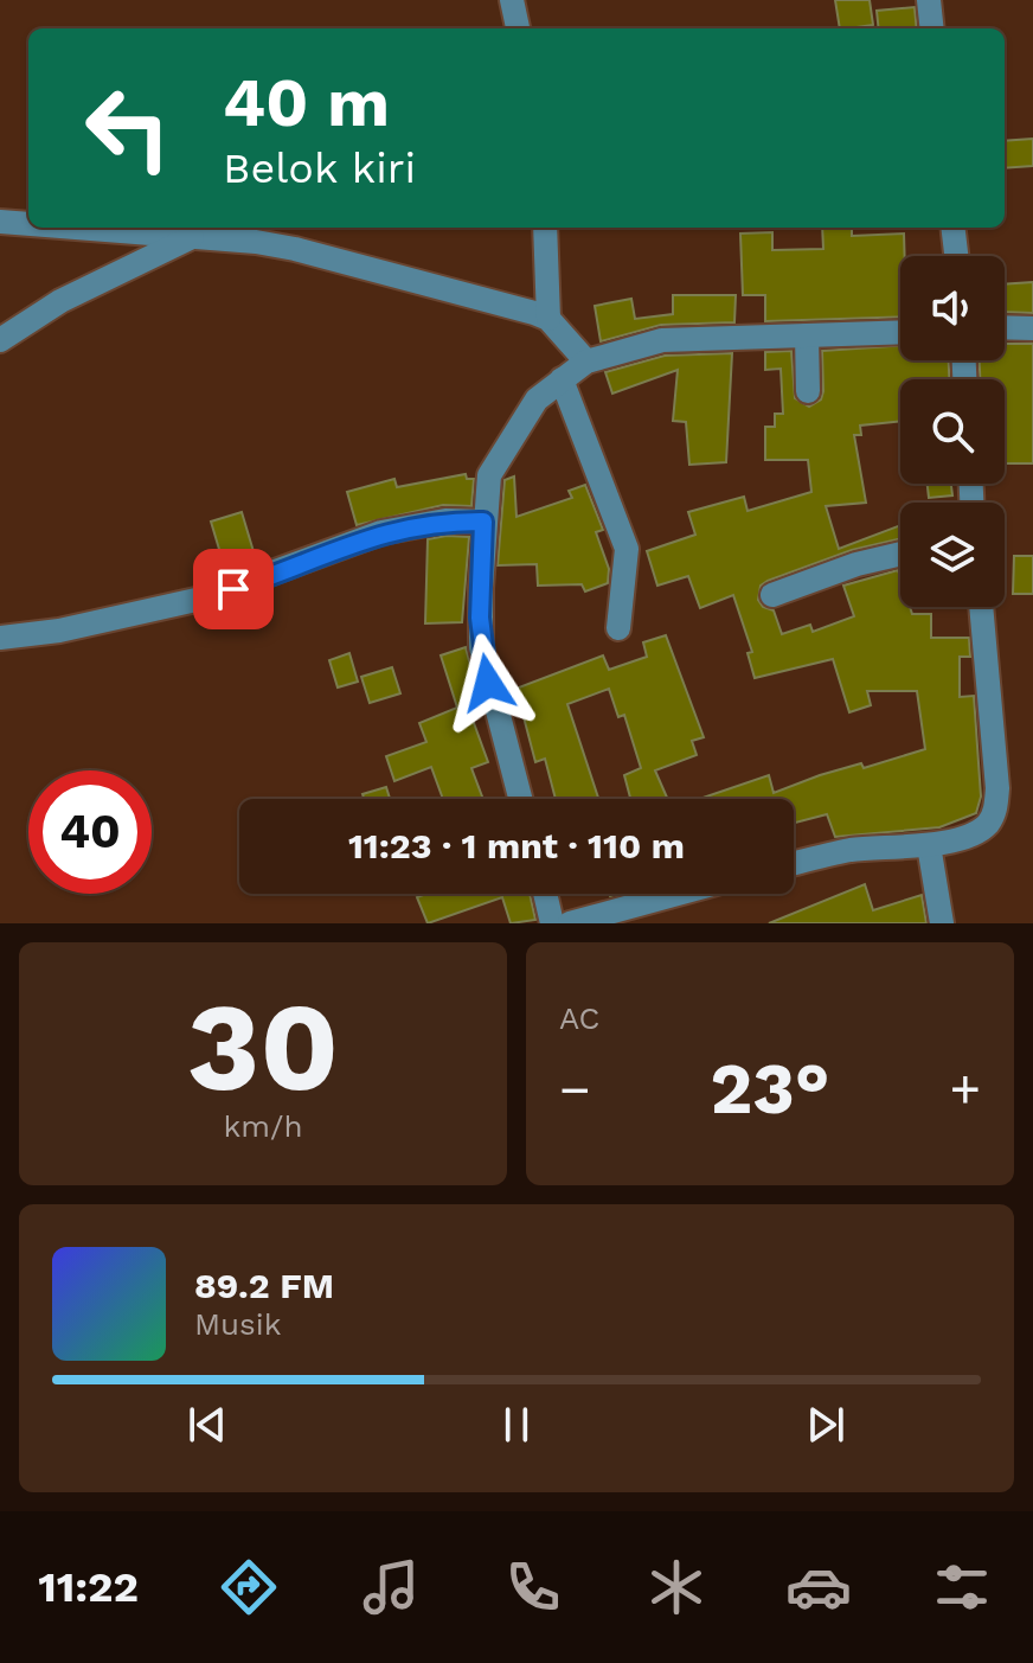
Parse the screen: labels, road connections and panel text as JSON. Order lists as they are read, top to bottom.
{
  "page": {
    "turn": ["40 m", "Belok kiri"],
    "limit": "40",
    "trip": "11:23 · 1 mnt · 110 m",
    "tile": [
      ["30", "km/h"],
      "AC"
    ],
    "heat": ["−", "23°", "+"],
    "song": ["89.2 FM", "Musik"],
    "tabs": "11:22"
  }
}
